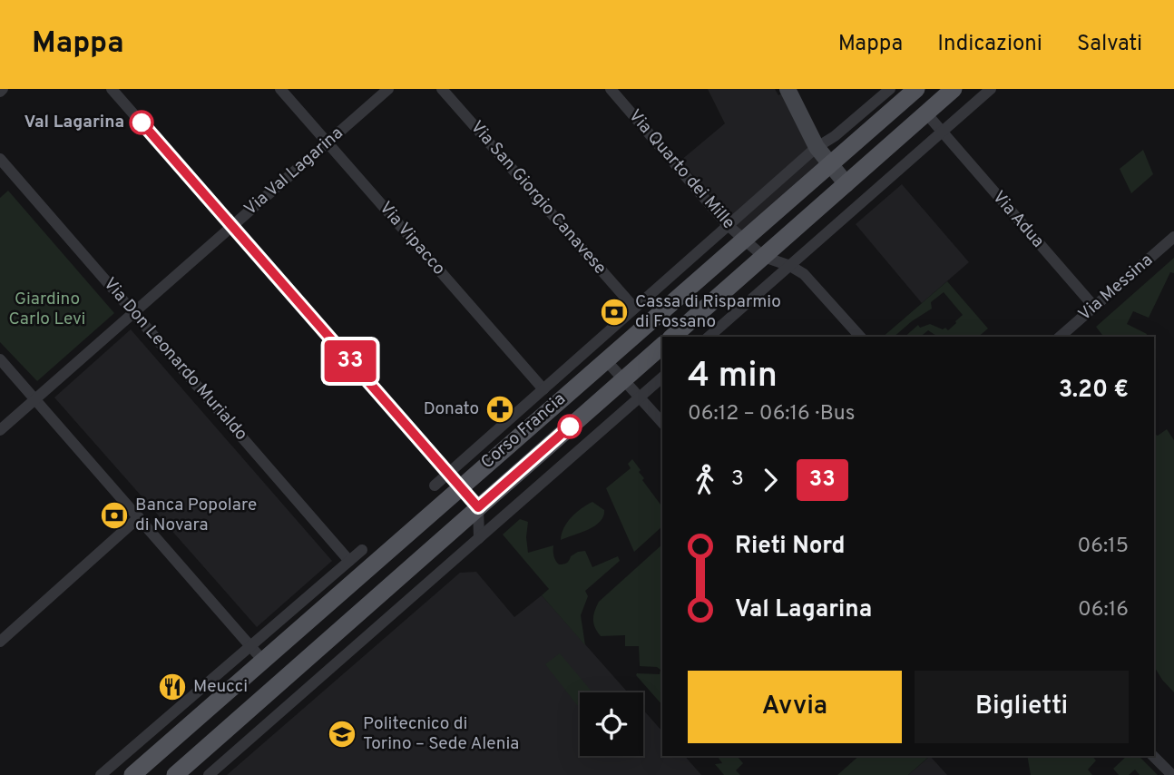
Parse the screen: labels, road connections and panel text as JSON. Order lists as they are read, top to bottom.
{
  "streets": {
    "main road": ["Corso Francia"],
    "street": [
      "Via Quarto dei Mille",
      "Via Val Lagarina",
      "Via San Giorgio Canavese",
      "Via Adua",
      "Via Vipacco",
      "Via Messina",
      "Via Don Leonardo Murialdo"
    ]
  },
  "crossings": [
    ["Via Quarto dei Mille", "Corso Francia"],
    ["Via Val Lagarina", "Via Vipacco"],
    ["Via Val Lagarina", "Via Don Leonardo Murialdo"],
    ["Via San Giorgio Canavese", "Corso Francia"],
    ["Via Adua", "Via Messina"],
    ["Via Adua", "Corso Francia"],
    ["Via Vipacco", "Corso Francia"]
  ],
  "parks": ["Giardino Carlo Levi"],
  "places": {
    "other": ["Val Lagarina"],
    "bank": ["Cassa di Risparmio di Fossano", "Banca Popolare di Novara"],
    "pharmacy": ["Donato"],
    "restaurant": ["Meucci"],
    "school or university": ["Politecnico di Torino – Sede Alenia"]
  },
  "lines": ["bus line 33"],
  "page": {
    "header": "Mappa",
    "nav": ["Mappa", "Indicazioni", "Salvati"],
    "on_map": "33",
    "heading": ["4 min", "06:12 – 06:16 · Bus", "3.20 €"],
    "legs": ["3", "33"],
    "list": [
      {
        "name": "Rieti Nord",
        "value": "06:15"
      },
      {
        "name": "Val Lagarina",
        "value": "06:16"
      }
    ],
    "buttons": ["Avvia", "Biglietti"]
  }
}
